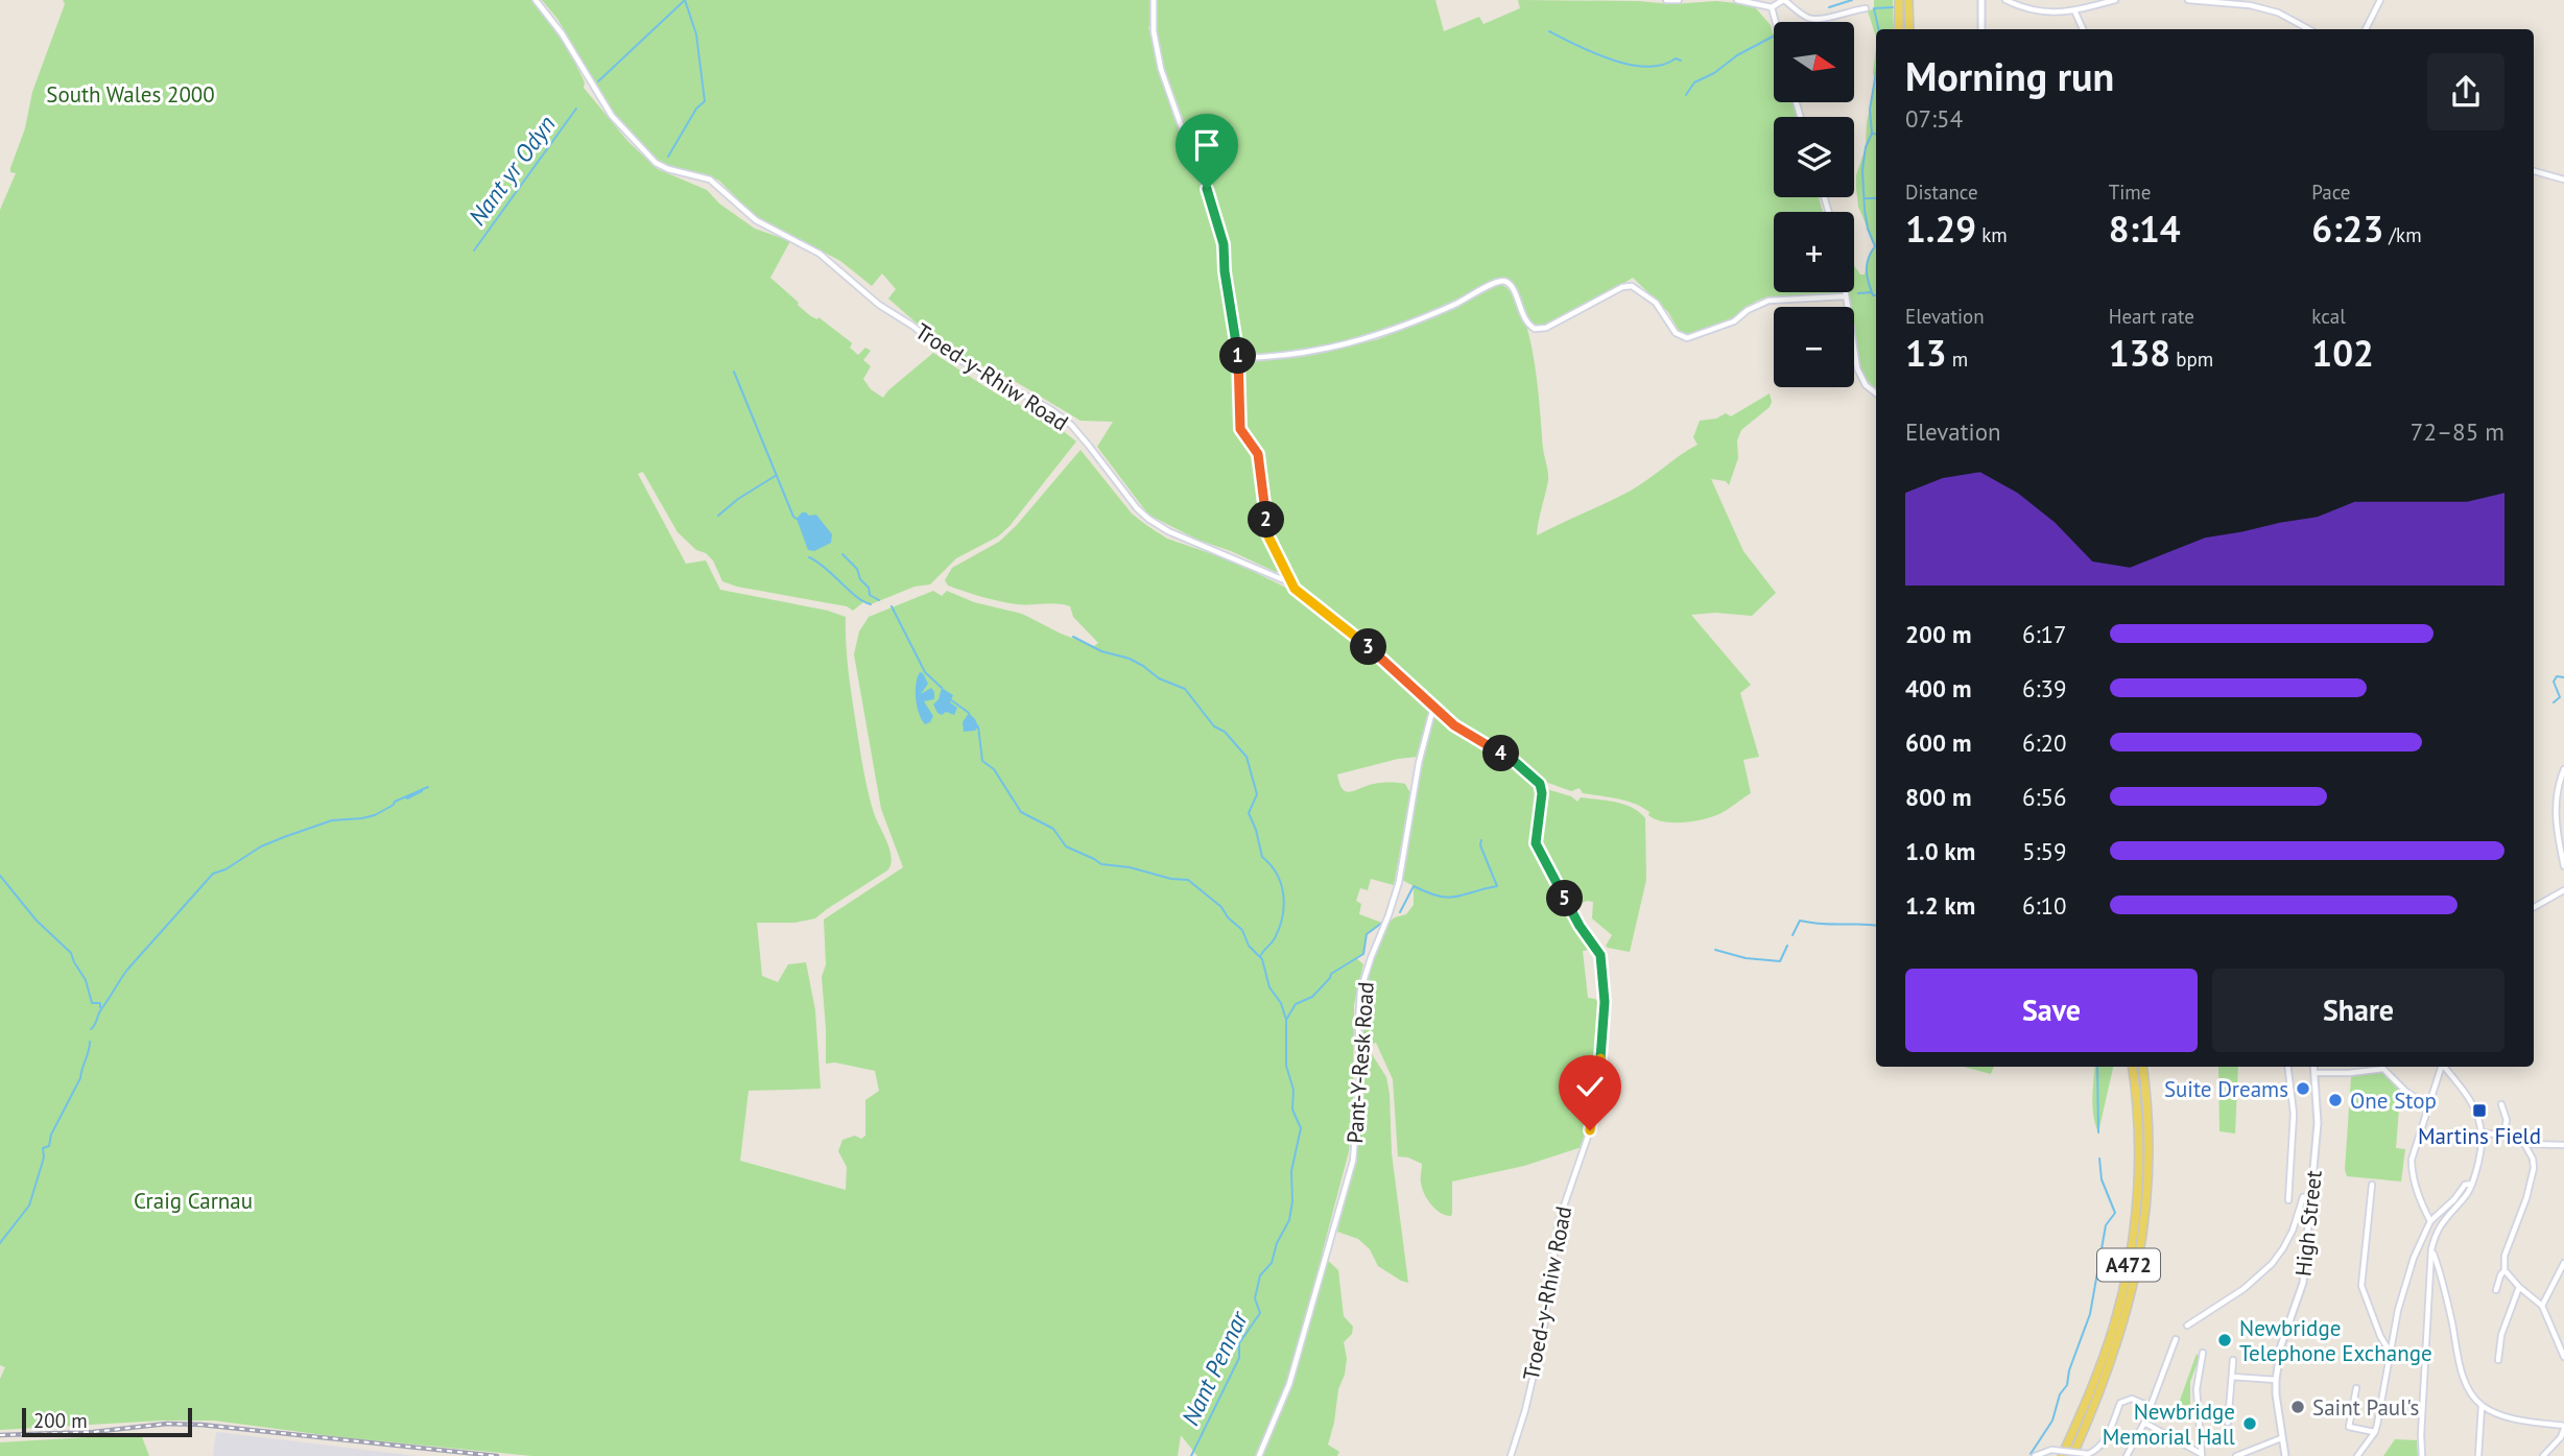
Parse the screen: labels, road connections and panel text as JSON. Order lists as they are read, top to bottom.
{
  "streets": {
    "main road": ["A472"],
    "street": ["Troed-y-Rhiw Road", "Pant-Y-Resk Road", "High Street"]
  },
  "crossings": [
    ["Troed-y-Rhiw Road", "Pant-Y-Resk Road"]
  ],
  "water": ["Nant yr Odyn", "Nant Pennar"],
  "parks": ["South Wales 2000", "Craig Carnau"],
  "places": {
    "other": [
      "Suite Dreams",
      "One Stop",
      "Newbridge Telephone Exchange",
      "Saint Paul's",
      "Newbridge Memorial Hall"
    ],
    "transit": ["Martins Field"]
  },
  "scale_bar": "200 m",
  "north": "right",
  "page": {
    "map_buttons": ["+", "−"],
    "heading": ["Morning run", "07:54"],
    "stats": [
      ["Distance", "1.29 km"],
      ["Time", "8:14"],
      ["Pace", "6:23 /km"],
      ["Elevation", "13 m"],
      ["Heart rate", "138 bpm"],
      ["kcal", "102"]
    ],
    "pins": [
      "1",
      "2",
      "3",
      "4",
      "5"
    ],
    "chart": ["Elevation", "72–85 m"],
    "list": [
      {
        "name": "200 m",
        "note": "6:17"
      },
      {
        "name": "400 m",
        "note": "6:39"
      },
      {
        "name": "600 m",
        "note": "6:20"
      },
      {
        "name": "800 m",
        "note": "6:56"
      },
      {
        "name": "1.0 km",
        "note": "5:59"
      },
      {
        "name": "1.2 km",
        "note": "6:10"
      }
    ],
    "buttons": ["Save", "Share"],
    "scale": "200 m"
  }
}
